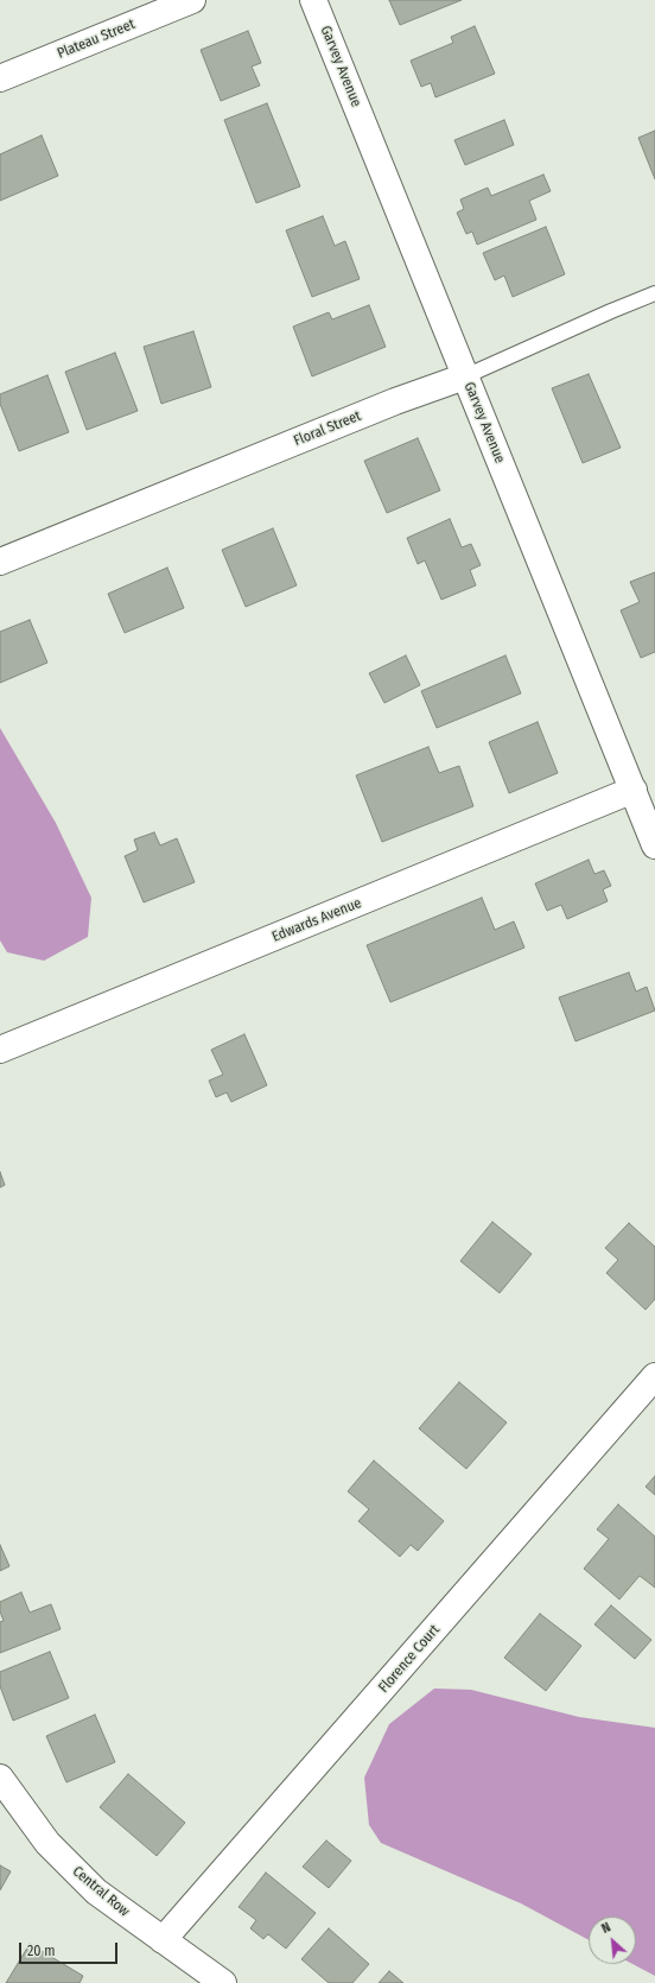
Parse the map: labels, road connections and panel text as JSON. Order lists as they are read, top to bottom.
{
  "streets": {
    "street": [
      "Plateau Street",
      "Garvey Avenue",
      "Floral Street",
      "Edwards Avenue",
      "Florence Court",
      "Central Row"
    ]
  },
  "crossings": [
    ["Garvey Avenue", "Floral Street"],
    ["Garvey Avenue", "Edwards Avenue"],
    ["Florence Court", "Central Row"]
  ],
  "scale_bar": "20 m",
  "north": "top left"
}
